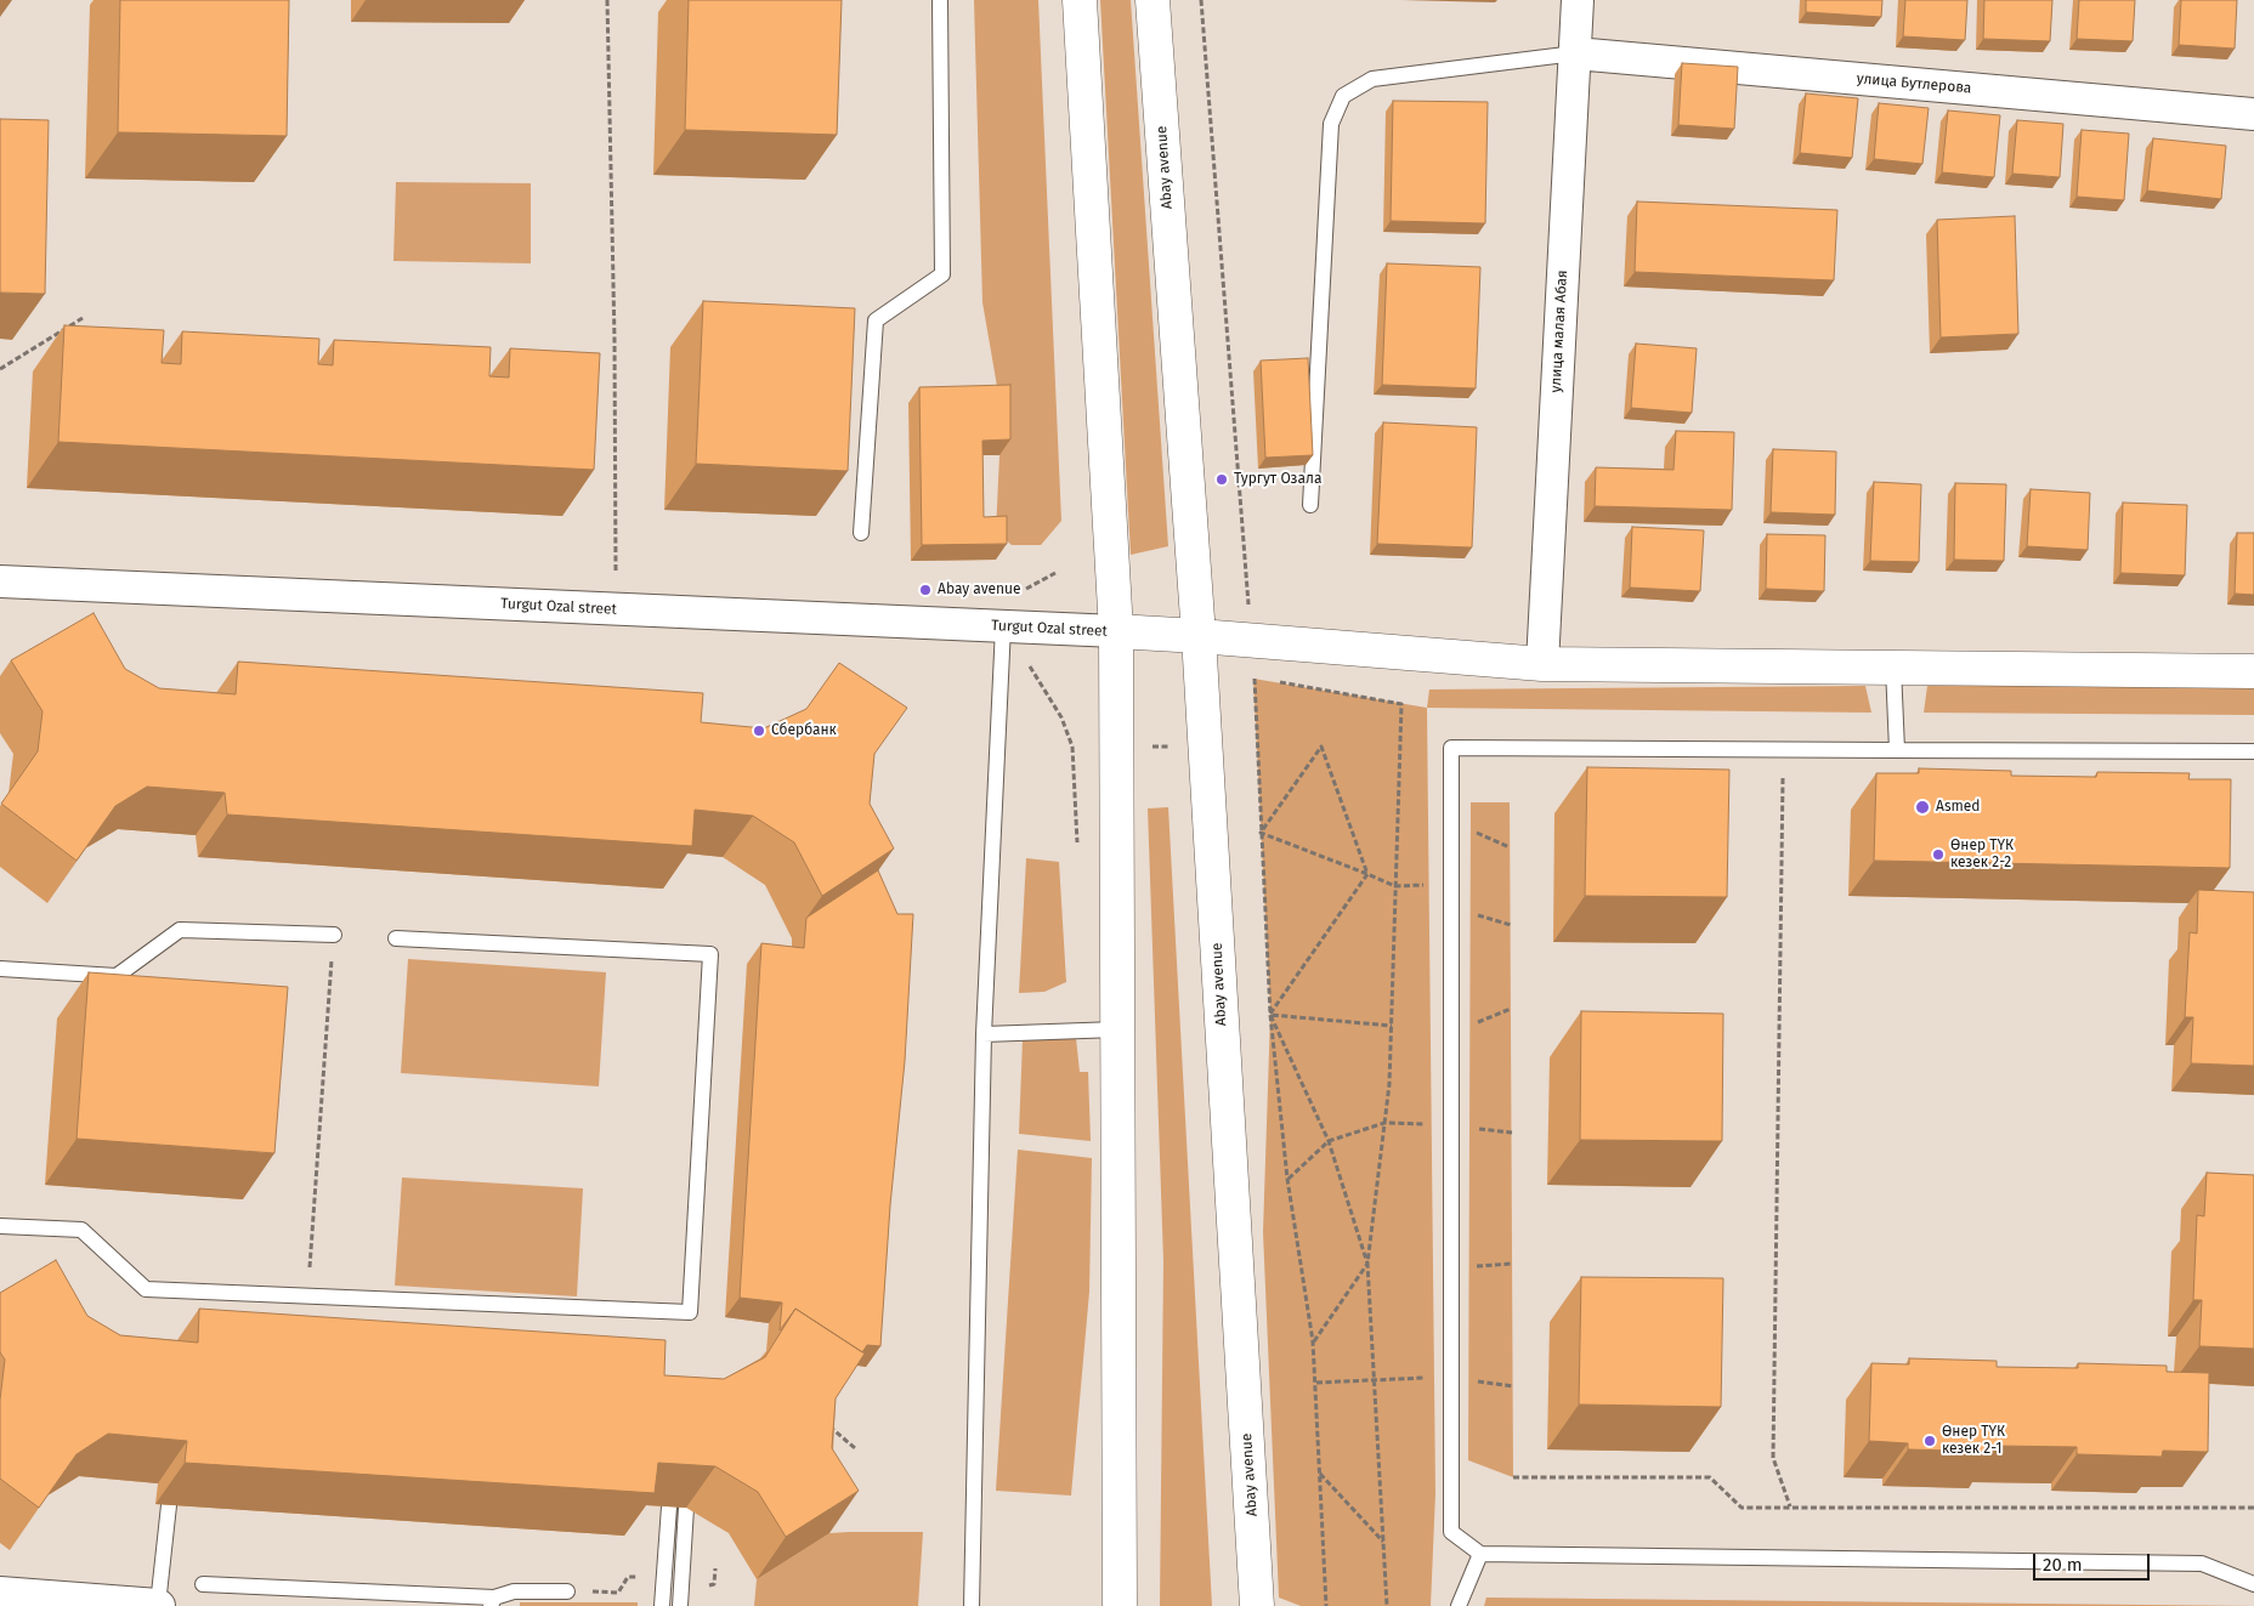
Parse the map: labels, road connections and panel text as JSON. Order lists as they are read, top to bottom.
{
  "streets": {
    "main road": ["Abay avenue"],
    "street": ["улица Бутлерова", "улица малая Абая", "Turgut Ozal street"]
  },
  "crossings": [
    ["улица Бутлерова", "улица малая Абая"]
  ],
  "places": [
    "Тургут Озала",
    "Abay avenue",
    "Сбербанк",
    "Asmed",
    "Өнер ТҮК кезек 2-2",
    "Өнер ТҮК кезек 2-1"
  ],
  "scale_bar": "20 m"
}
